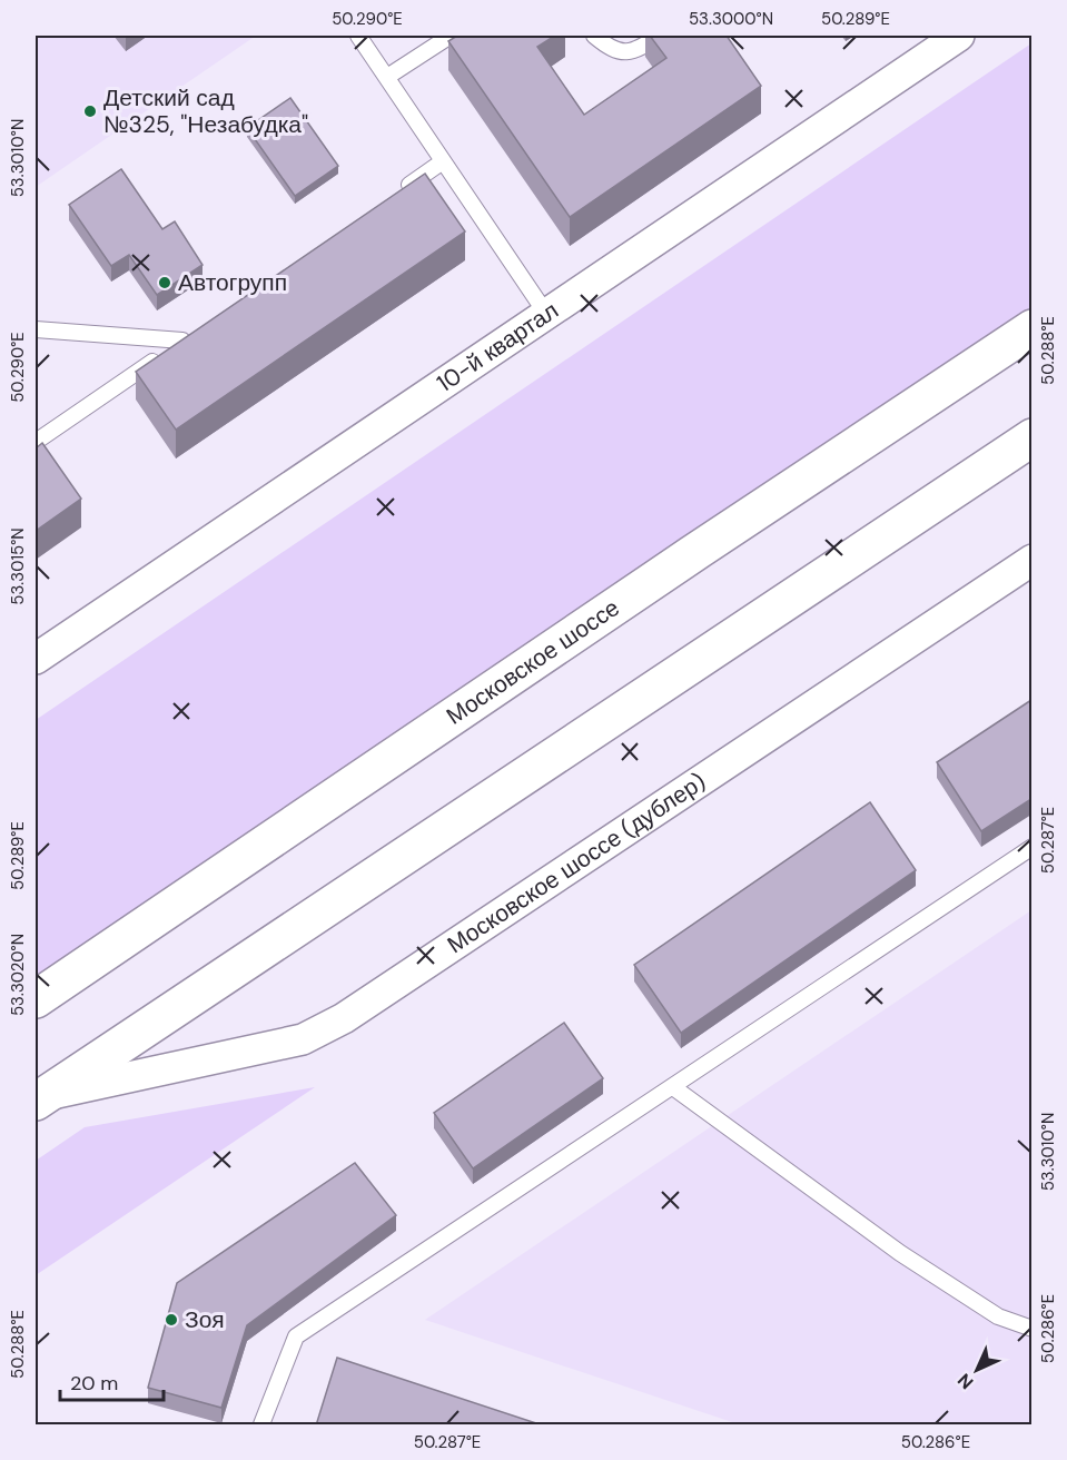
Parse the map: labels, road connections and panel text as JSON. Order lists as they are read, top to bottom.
{
  "streets": {
    "main road": ["Московское шоссе"],
    "street": ["10-й квартал", "Московское шоссе (дублер)"]
  },
  "places": ["Детский сад №325, \"Незабудка\"", "Автогрупп", "Зоя"],
  "scale_bar": "20 m",
  "north": "bottom left",
  "coordinates": [
    "50.290°E",
    "53.3000°N",
    "50.289°E",
    "53.3010°N",
    "50.288°E",
    "53.3015°N",
    "50.287°E",
    "53.3020°N",
    "50.286°E"
  ]
}
